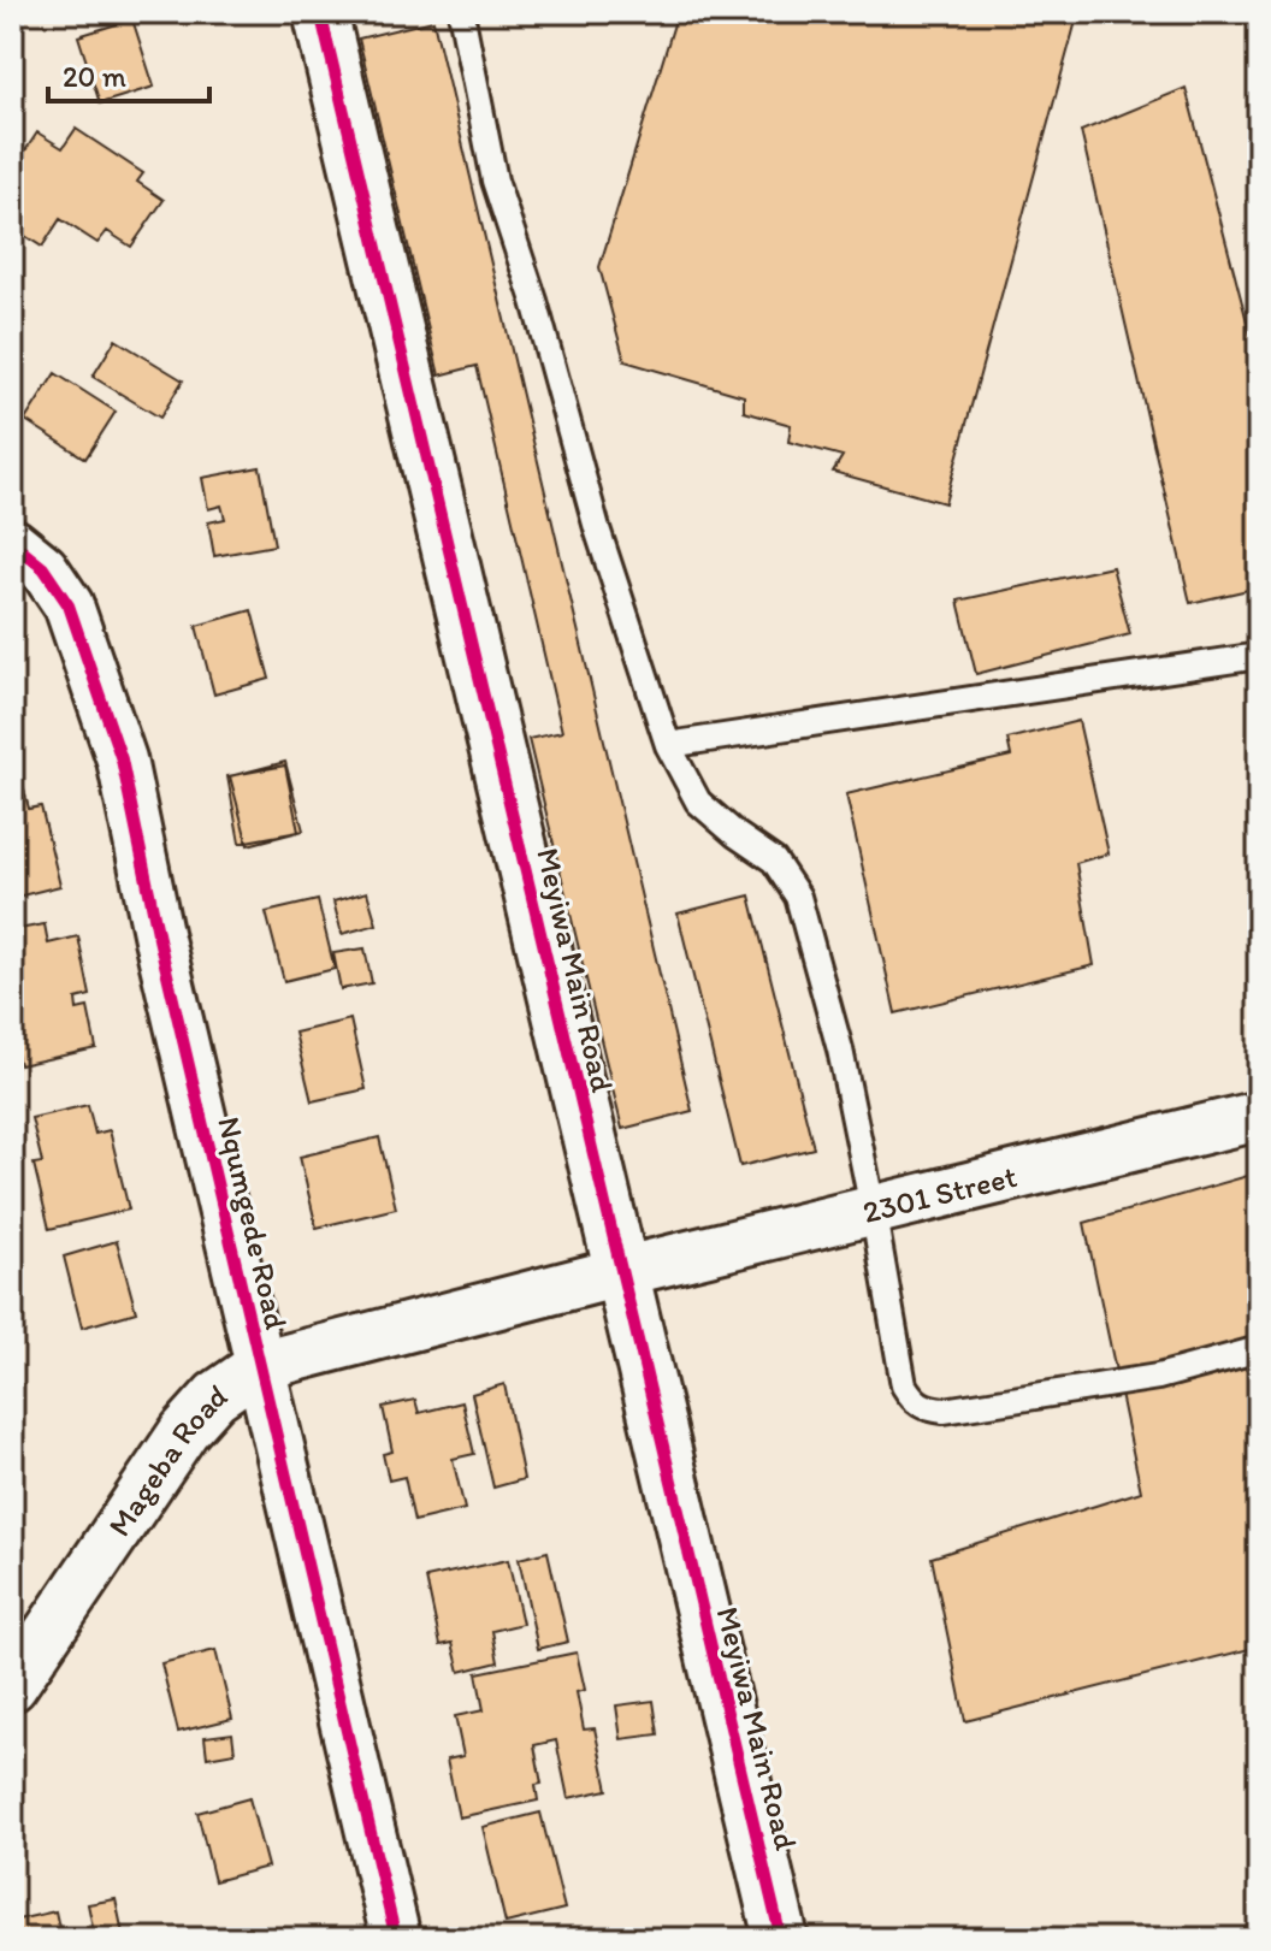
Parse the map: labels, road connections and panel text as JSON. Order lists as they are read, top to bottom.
{
  "streets": {
    "street": [
      "Meyiwa Main Road",
      "2301 Street",
      "Nqumgede Road",
      "Mageba Road"
    ]
  },
  "crossings": [
    ["Meyiwa Main Road", "2301 Street"],
    ["Meyiwa Main Road", "Mageba Road"],
    ["2301 Street", "Mageba Road"],
    ["Nqumgede Road", "Mageba Road"]
  ],
  "scale_bar": "20 m"
}
